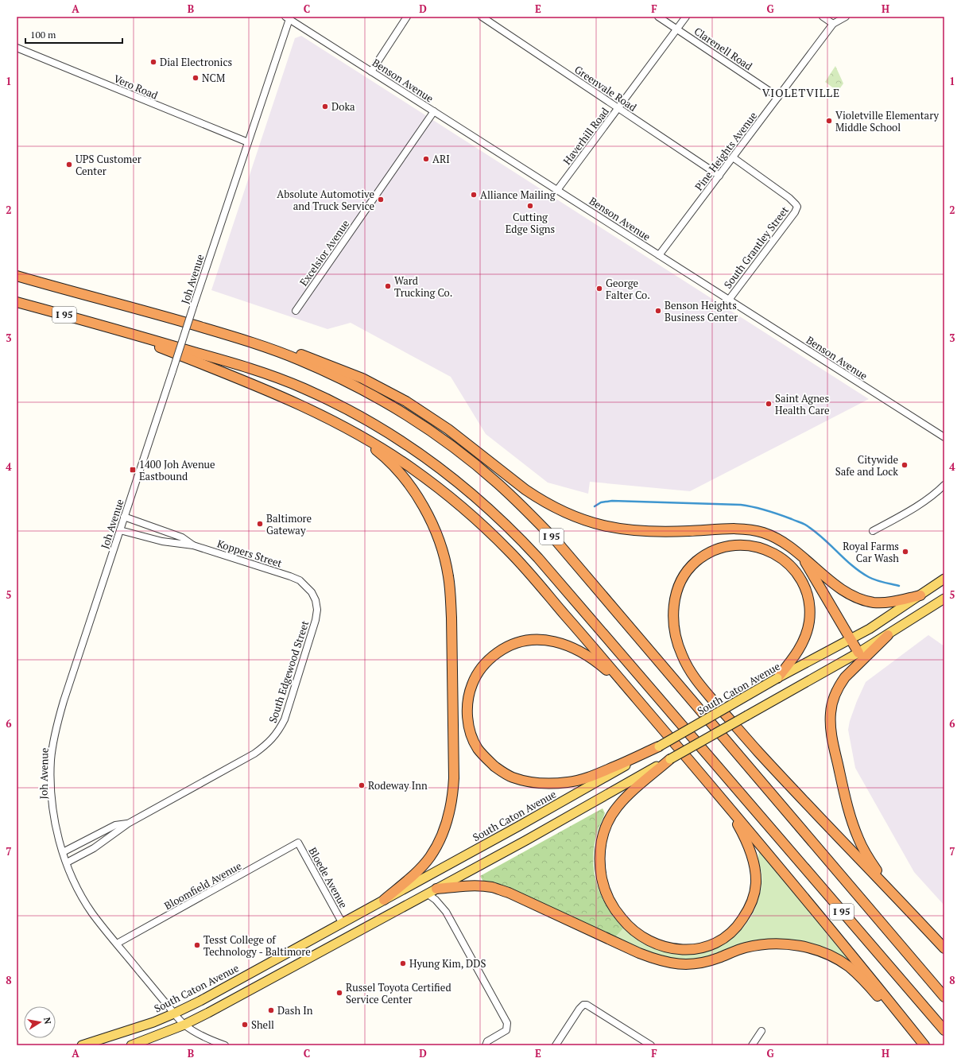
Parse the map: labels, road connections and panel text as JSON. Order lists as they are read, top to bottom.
{
  "streets": {
    "highway": ["I 95"],
    "main road": ["South Caton Avenue"],
    "street": [
      "Clarenell Road",
      "Benson Avenue",
      "Vero Road",
      "Greenvale Road",
      "Haverhill Road",
      "Pine Heights Avenue",
      "South Grantley Street",
      "Excelsior Avenue",
      "Joh Avenue",
      "Koppers Street",
      "South Edgewood Street",
      "Bloede Avenue",
      "Bloomfield Avenue"
    ]
  },
  "crossings": [
    ["Clarenell Road", "Haverhill Road"],
    ["Clarenell Road", "Pine Heights Avenue"],
    ["Benson Avenue", "Haverhill Road"],
    ["Benson Avenue", "Pine Heights Avenue"],
    ["Benson Avenue", "South Grantley Street"],
    ["Benson Avenue", "Excelsior Avenue"],
    ["Benson Avenue", "Joh Avenue"],
    ["Vero Road", "Joh Avenue"],
    ["Greenvale Road", "Haverhill Road"],
    ["Greenvale Road", "Pine Heights Avenue"],
    ["Pine Heights Avenue", "South Grantley Street"],
    ["Joh Avenue", "Koppers Street"],
    ["Joh Avenue", "South Edgewood Street"],
    ["Joh Avenue", "South Caton Avenue"],
    ["Joh Avenue", "Bloomfield Avenue"],
    ["Koppers Street", "South Edgewood Street"],
    ["South Caton Avenue", "Bloede Avenue"],
    ["Bloede Avenue", "Bloomfield Avenue"]
  ],
  "districts": ["VIOLETVILLE"],
  "places": {
    "other": [
      "Dial Electronics",
      "NCM",
      "Doka",
      "Violetville Elementary Middle School",
      "ARI",
      "UPS Customer Center",
      "Alliance Mailing",
      "Absolute Automotive and Truck Service",
      "Cutting Edge Signs",
      "Ward Trucking Co.",
      "George Falter Co.",
      "Benson Heights Business Center",
      "Saint Agnes Health Care",
      "Citywide Safe and Lock",
      "Baltimore Gateway",
      "Royal Farms Car Wash",
      "Rodeway Inn",
      "Tesst College of Technology - Baltimore",
      "Hyung Kim, DDS",
      "Russel Toyota Certified Service Center",
      "Dash In",
      "Shell"
    ],
    "transit": ["1400 Joh Avenue Eastbound"]
  },
  "scale_bar": "100 m",
  "north": "right",
  "grid": {
    "columns": [
      "A",
      "B",
      "C",
      "D",
      "E",
      "F",
      "G",
      "H"
    ],
    "rows": [
      "1",
      "2",
      "3",
      "4",
      "5",
      "6",
      "7",
      "8"
    ]
  }
}
